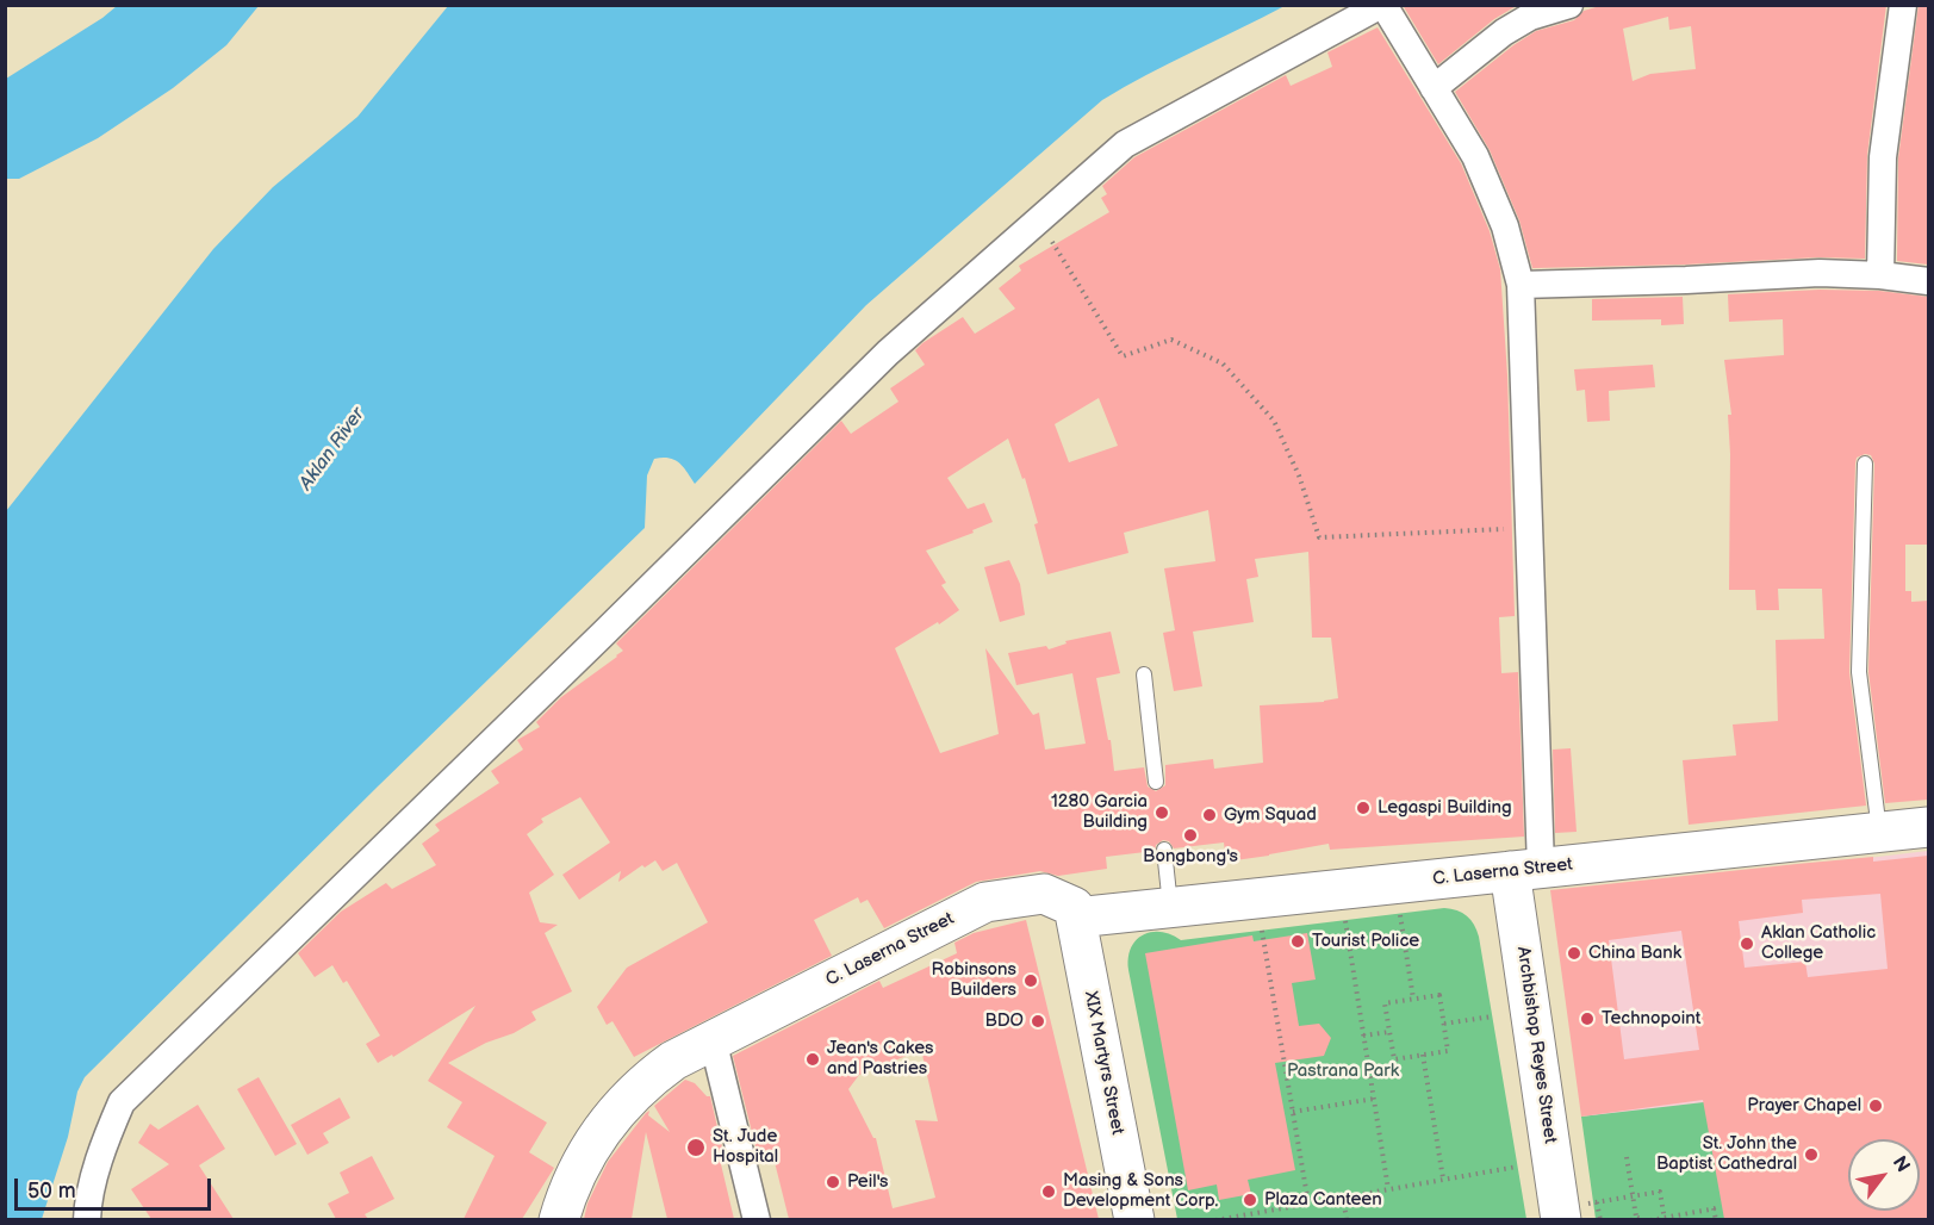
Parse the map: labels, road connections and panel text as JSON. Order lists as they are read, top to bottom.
{
  "streets": {
    "street": ["C. Laserna Street", "Archbishop Reyes Street", "XIX Martyrs Street"]
  },
  "crossings": [
    ["C. Laserna Street", "Archbishop Reyes Street"],
    ["C. Laserna Street", "XIX Martyrs Street"]
  ],
  "water": ["Aklan River"],
  "parks": ["Pastrana Park"],
  "places": [
    "Legaspi Building",
    "1280 Garcia Building",
    "Gym Squad",
    "Bongbong's",
    "Tourist Police",
    "Aklan Catholic College",
    "China Bank",
    "Robinsons Builders",
    "Technopoint",
    "BDO",
    "Jean's Cakes and Pastries",
    "Prayer Chapel",
    "St. Jude Hospital",
    "St. John the Baptist Cathedral",
    "Peil's",
    "Masing & Sons Development Corp.",
    "Plaza Canteen"
  ],
  "scale_bar": "50 m",
  "north": "top right"
}
